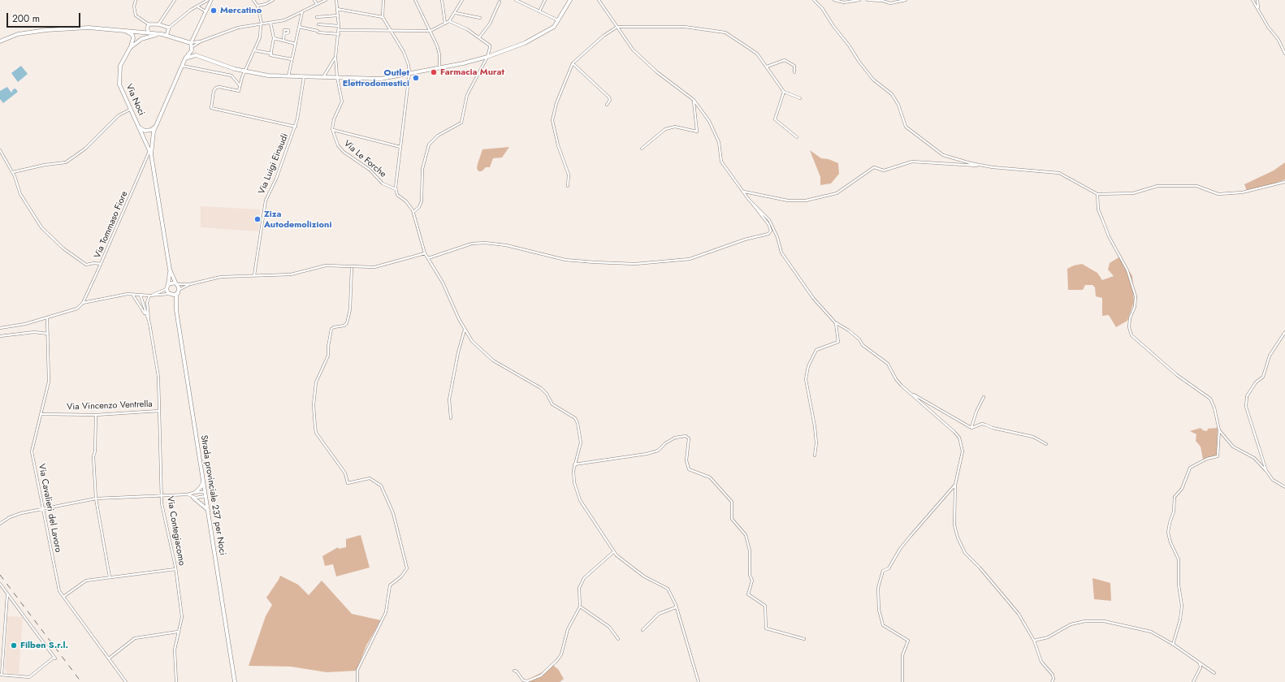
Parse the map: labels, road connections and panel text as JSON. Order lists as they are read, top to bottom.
{
  "streets": {
    "main road": ["Via Noci", "Strada provinciale 237 per Noci"],
    "street": [
      "Via Le Forche",
      "Via Luigi Einaudi",
      "Via Tommaso Fiore",
      "Via Vincenzo Ventrella",
      "Via Cavalieri del Lavoro",
      "Via Contegiacomo"
    ]
  },
  "crossings": [
    ["Via Noci", "Via Tommaso Fiore"],
    ["Via Noci", "Strada provinciale 237 per Noci"],
    ["Via Vincenzo Ventrella", "Via Cavalieri del Lavoro"],
    ["Via Vincenzo Ventrella", "Via Contegiacomo"]
  ],
  "places": [
    "Mercatino",
    "Farmacia Murat",
    "Outlet Elettrodomestici",
    "Ziza Autodemolizioni",
    "Filben S.r.l."
  ],
  "scale_bar": "200 m"
}
